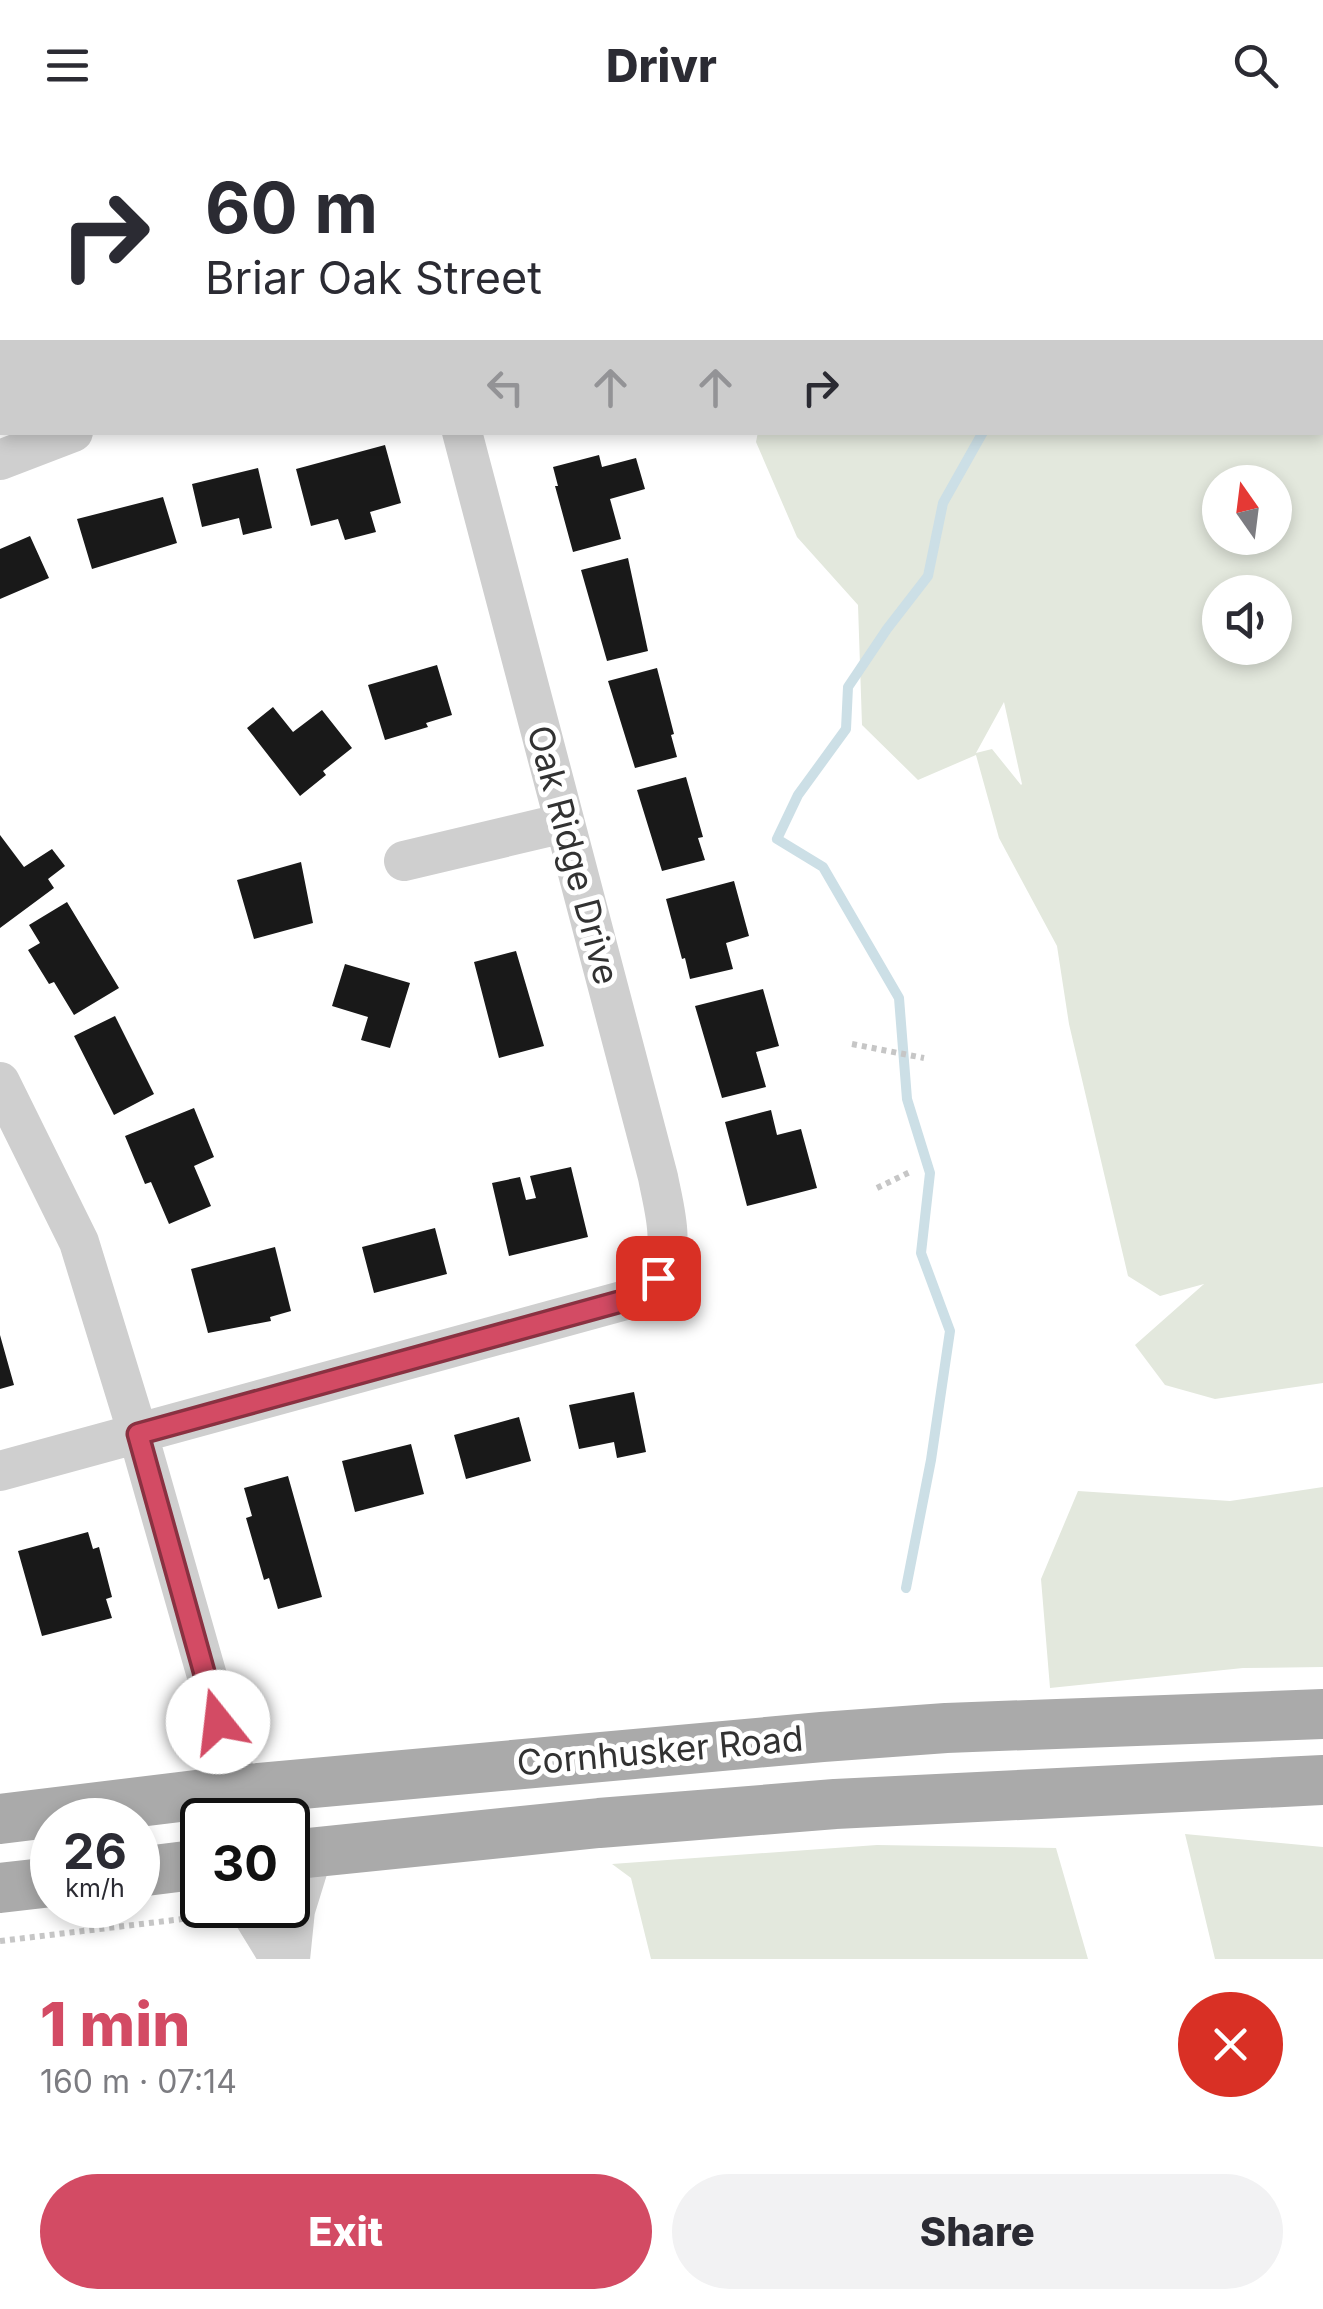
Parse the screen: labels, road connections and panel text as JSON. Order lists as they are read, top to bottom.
{
  "streets": {
    "main road": ["Cornhusker Road"],
    "street": ["Oak Ridge Drive"]
  },
  "north": "top",
  "page": {
    "header": "Drivr",
    "turn": ["60 m", "Briar Oak Street"],
    "speed": "26 km/h",
    "limit": "30",
    "heading": ["1 min", "160 m · 07:14"],
    "buttons": ["Exit", "Share"]
  }
}
